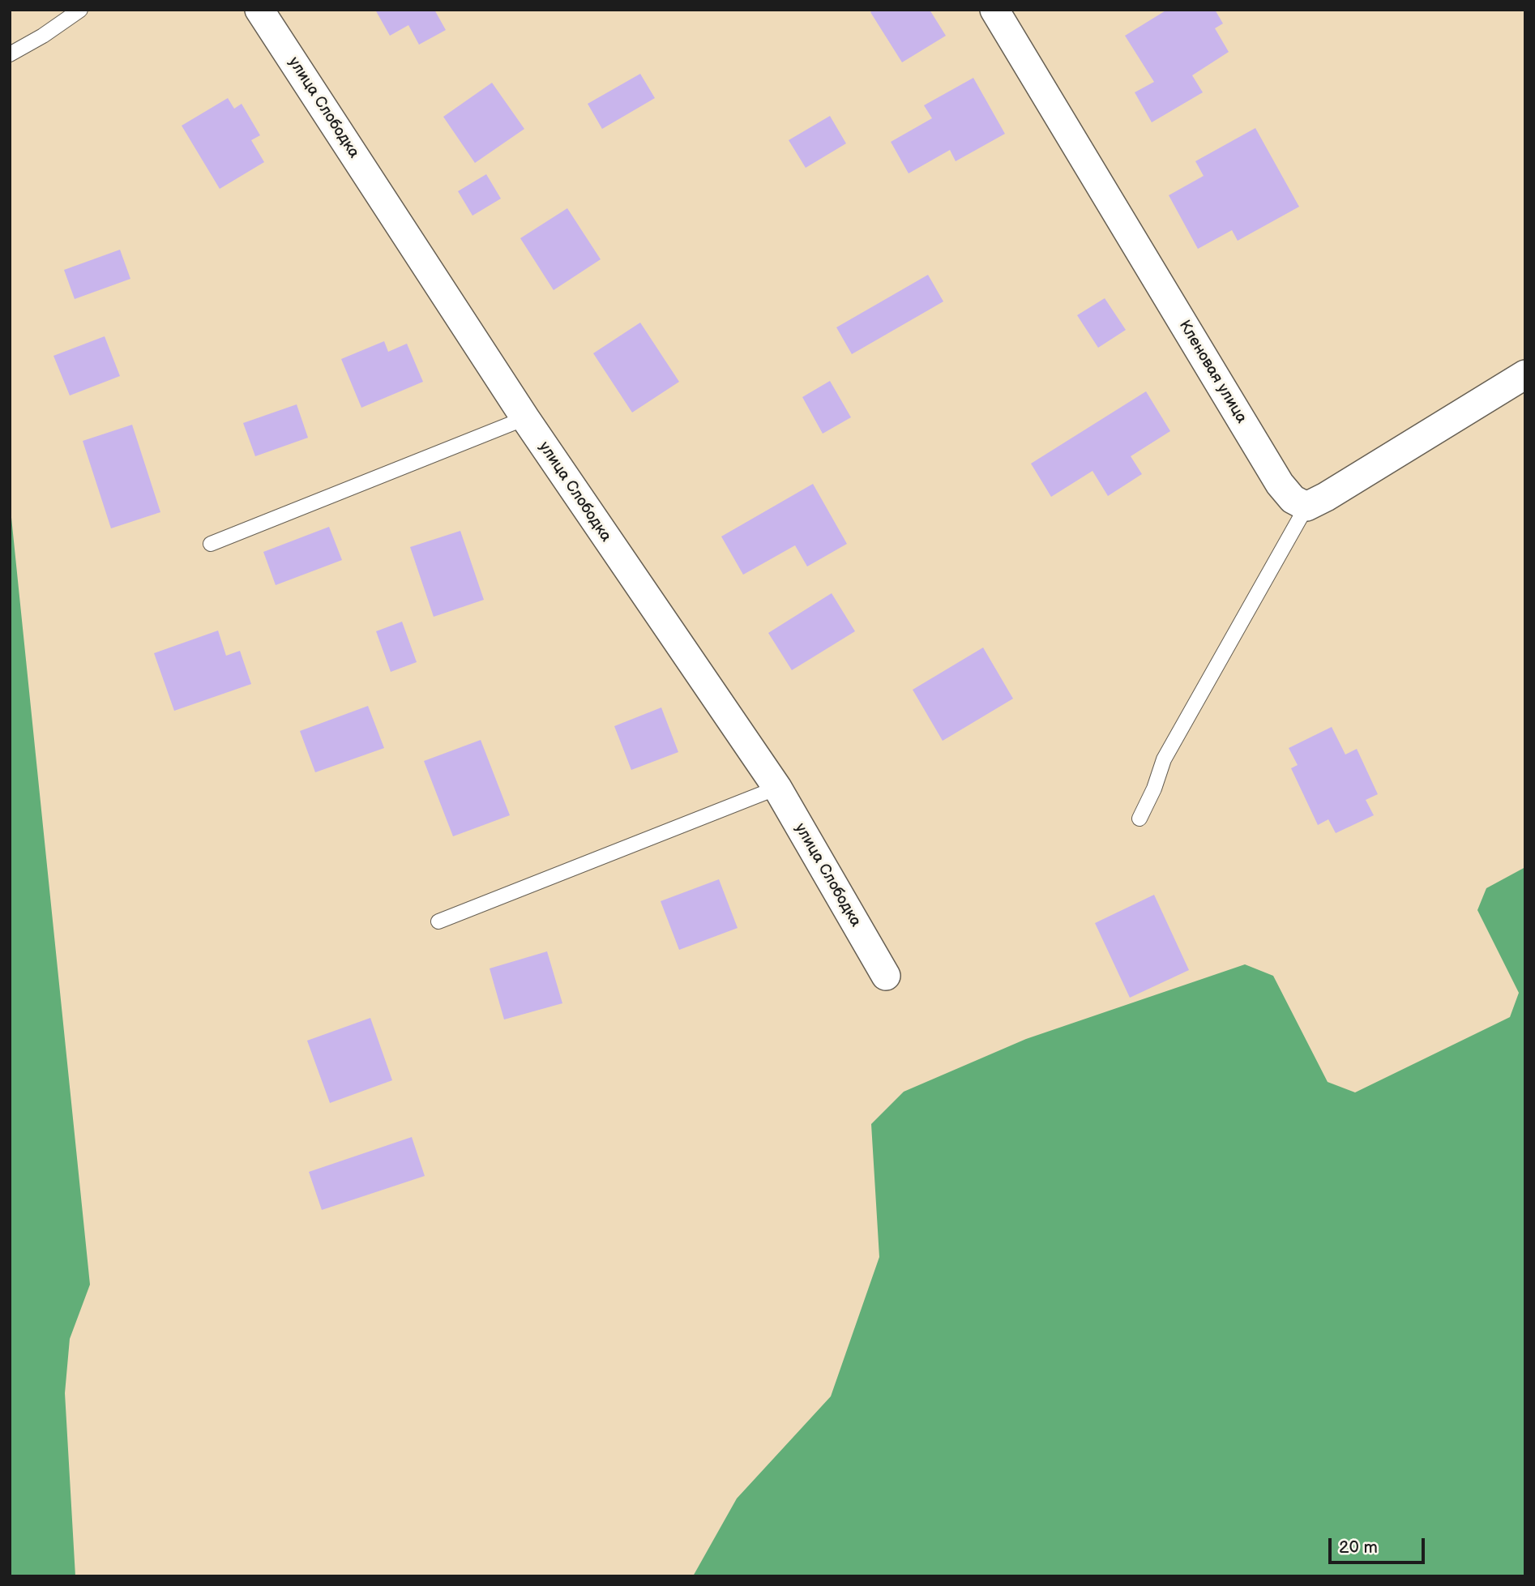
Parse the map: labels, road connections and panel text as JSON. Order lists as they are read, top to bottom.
{
  "streets": {
    "street": ["улица Слободка", "Кленовая улица"]
  },
  "scale_bar": "20 m"
}
